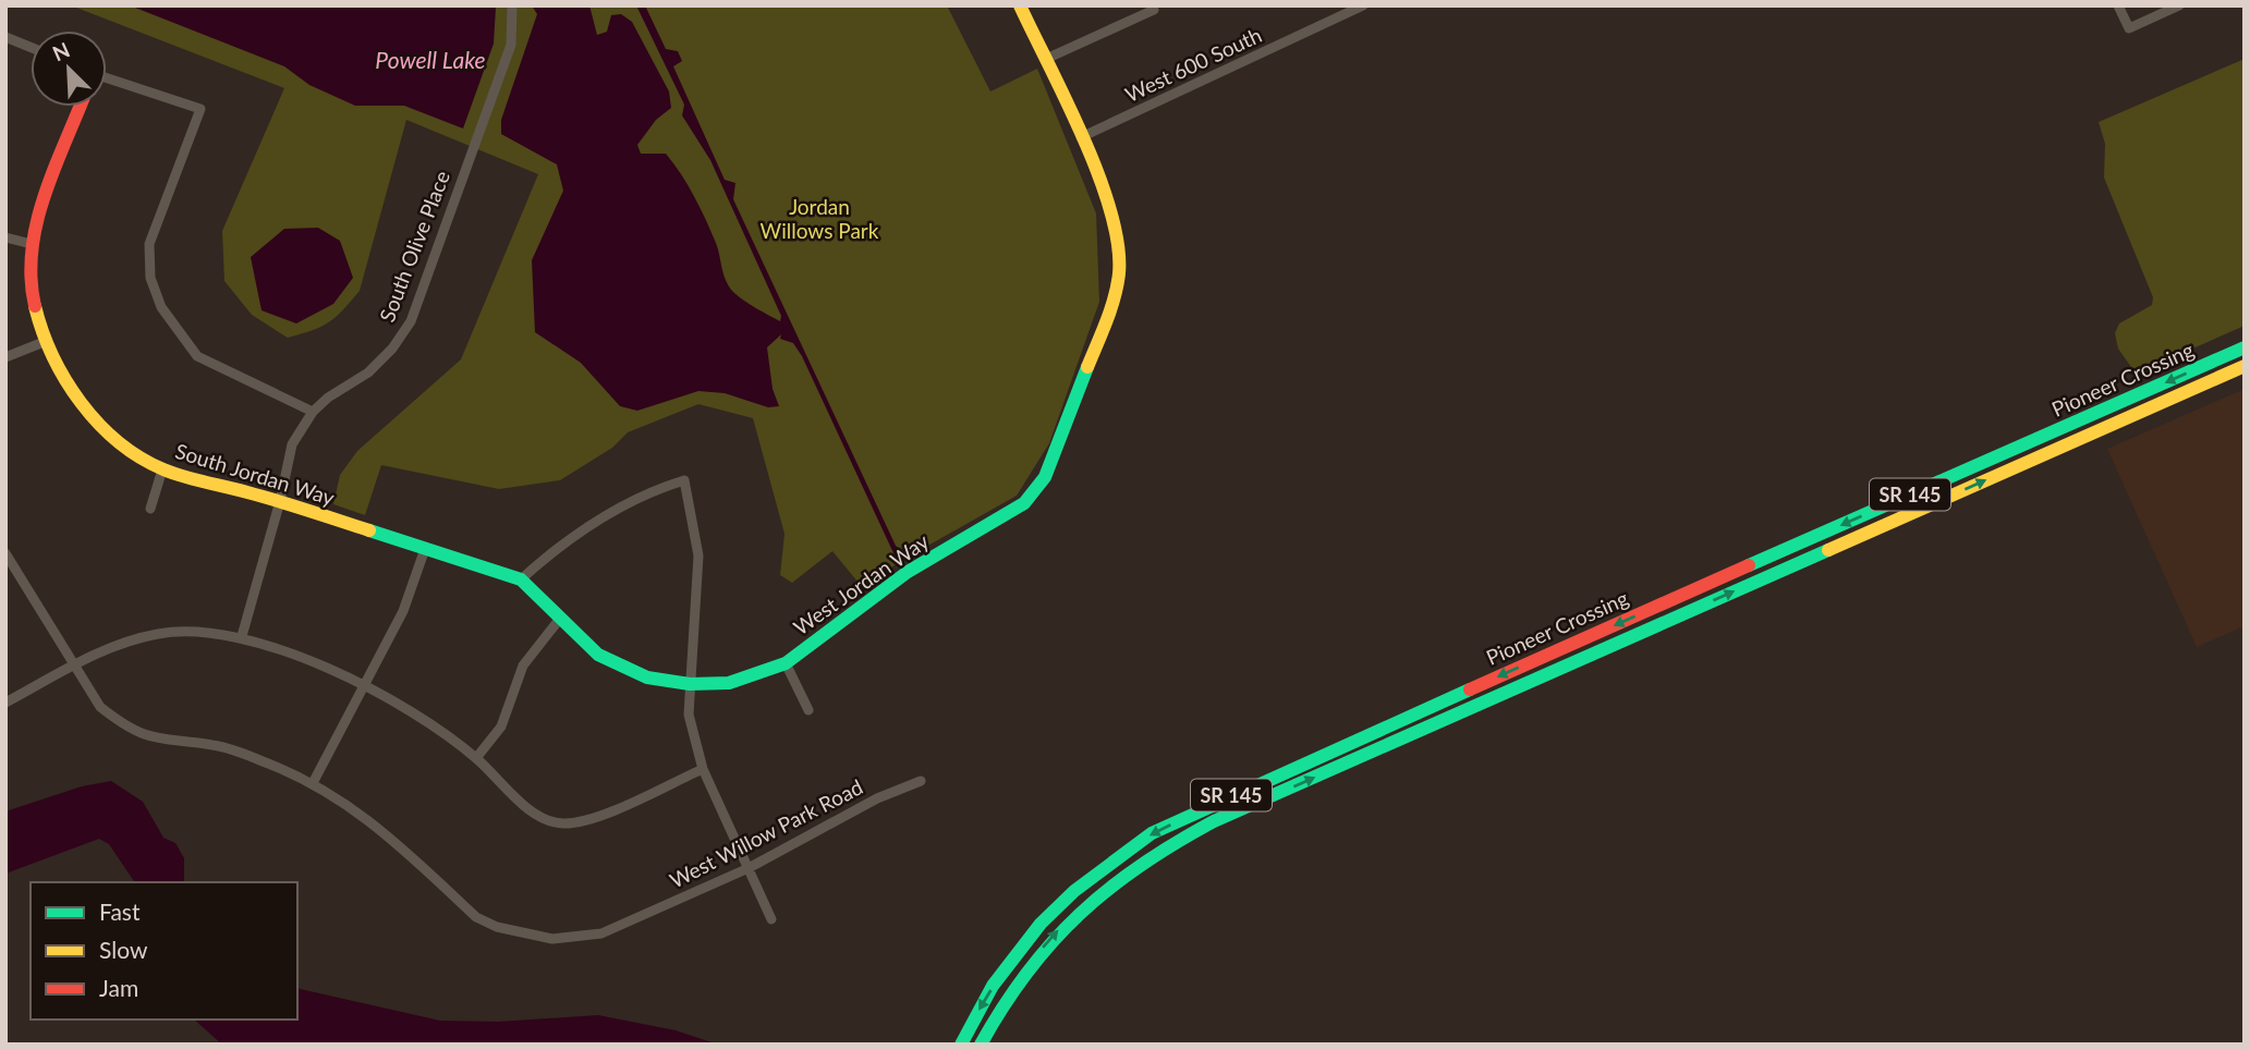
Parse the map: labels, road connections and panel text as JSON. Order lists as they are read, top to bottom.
{
  "streets": {
    "main road": [
      "Pioneer Crossing",
      "South Jordan Way",
      "SR 145",
      "West Jordan Way"
    ],
    "street": ["West 600 South", "South Olive Place", "West Willow Park Road"]
  },
  "crossings": [
    ["West 600 South", "West Jordan Way"],
    ["South Olive Place", "South Jordan Way"],
    ["South Jordan Way", "West Jordan Way"]
  ],
  "water": ["Powell Lake"],
  "parks": ["Jordan Willows Park"],
  "legend": ["Fast", "Slow", "Jam"],
  "north": "top left"
}
